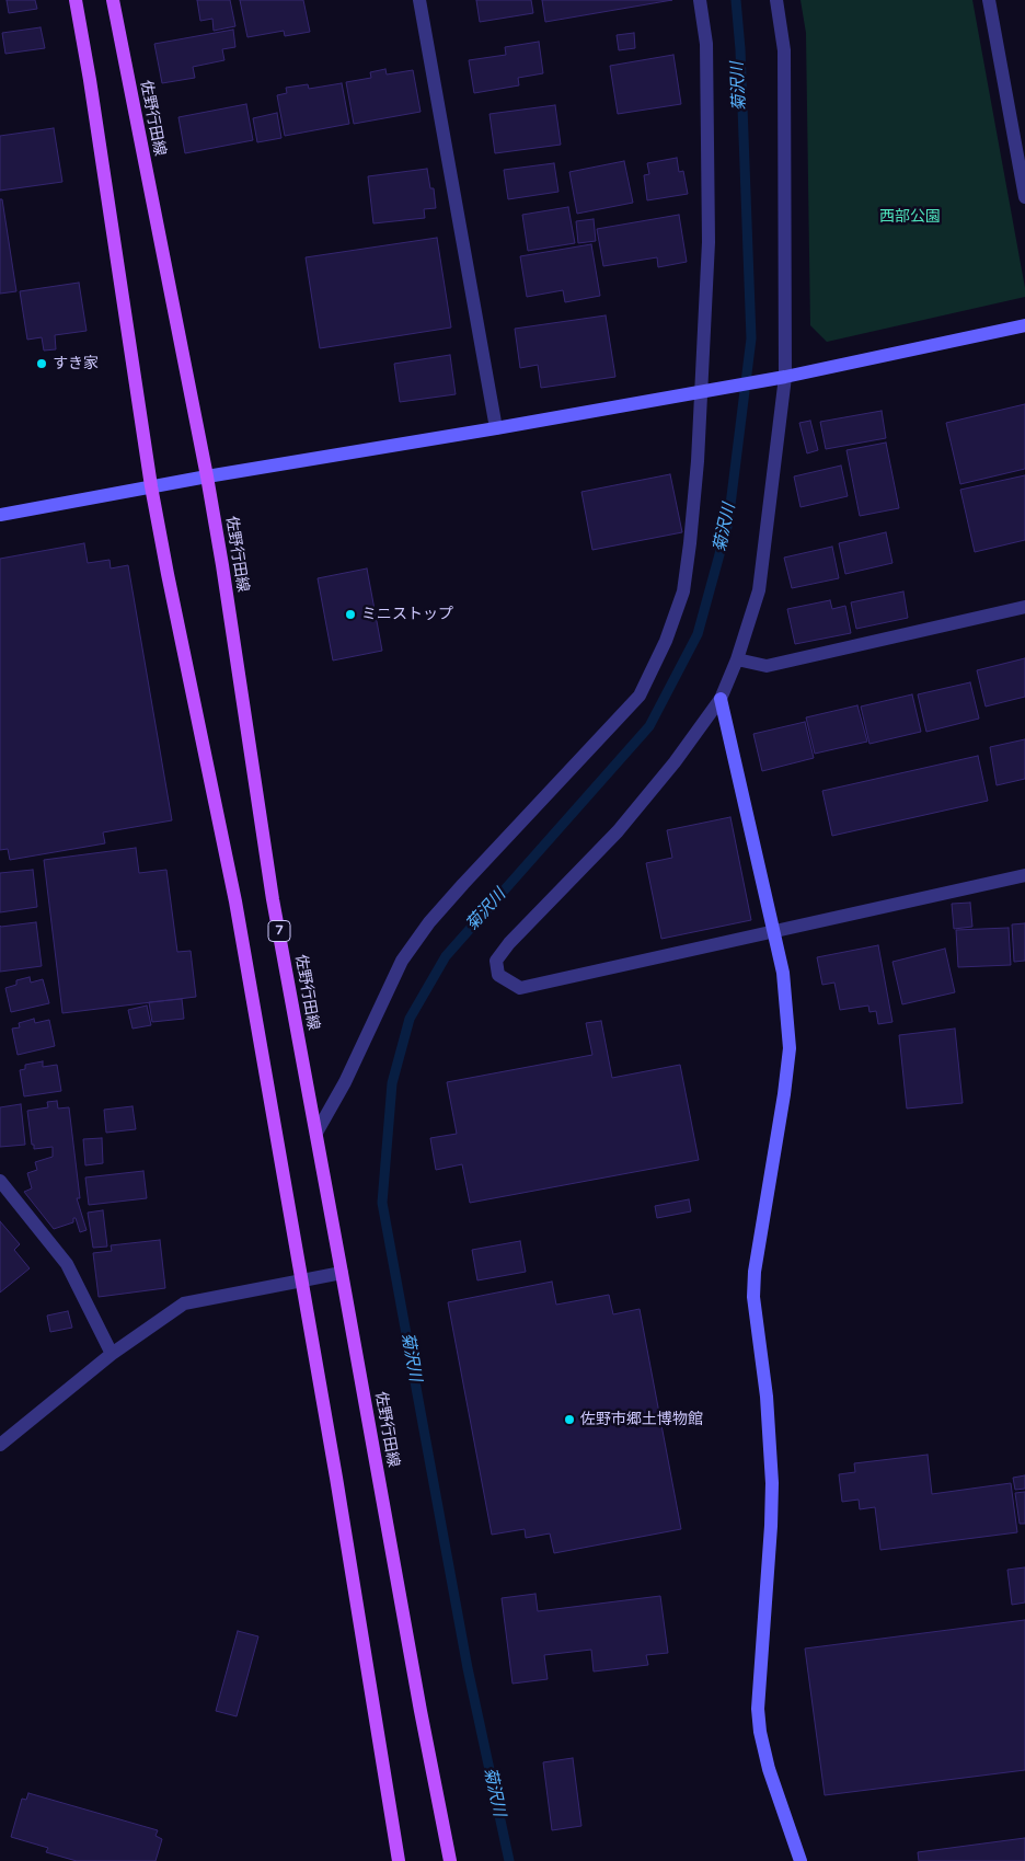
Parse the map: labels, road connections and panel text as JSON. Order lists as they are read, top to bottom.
{
  "streets": {
    "main road": ["佐野行田線", "7"]
  },
  "water": ["菊沢川"],
  "parks": ["西部公園"],
  "places": ["すき家", "ミニストップ", "佐野市郷土博物館"]
}
